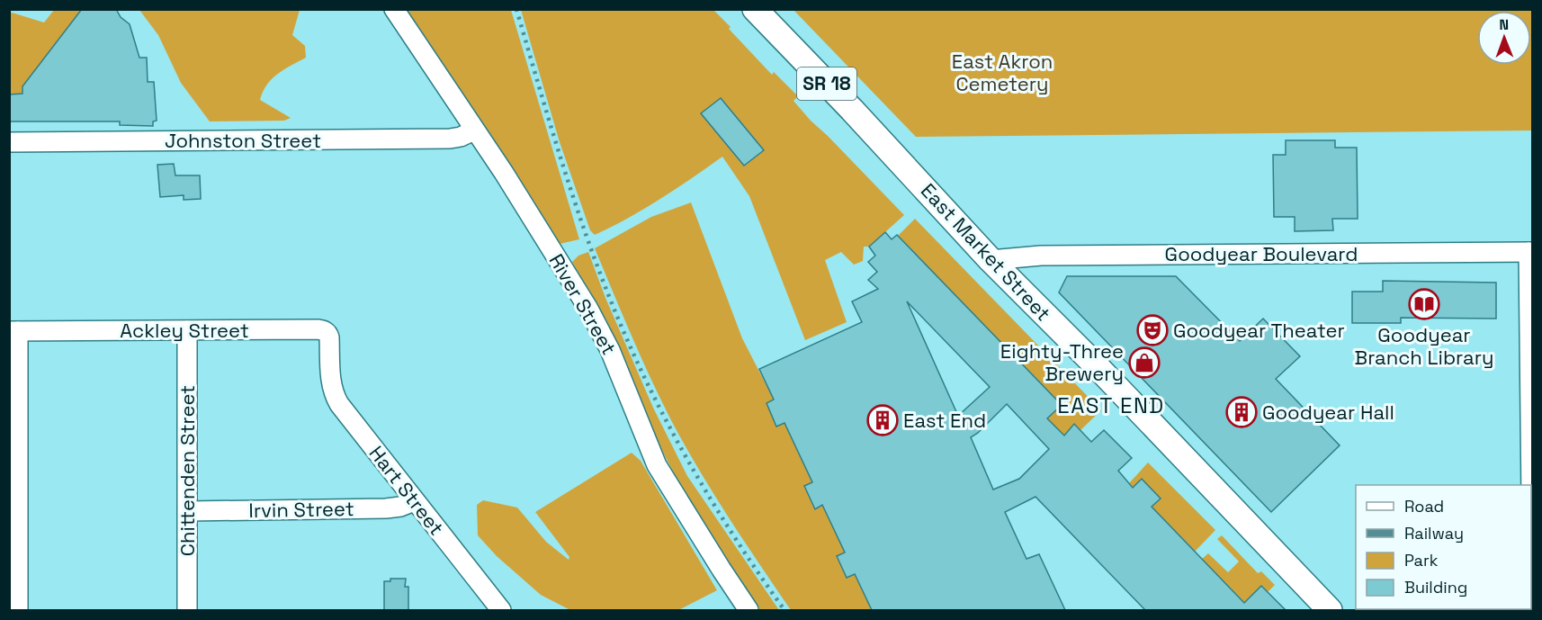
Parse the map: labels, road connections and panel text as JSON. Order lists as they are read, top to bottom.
{
  "streets": {
    "main road": ["SR 18", "East Market Street"],
    "street": [
      "Johnston Street",
      "Goodyear Boulevard",
      "River Street",
      "Ackley Street",
      "Chittenden Street",
      "Hart Street",
      "Irvin Street"
    ]
  },
  "crossings": [
    ["Johnston Street", "River Street"],
    ["East Market Street", "Goodyear Boulevard"],
    ["Ackley Street", "Chittenden Street"],
    ["Ackley Street", "Hart Street"],
    ["Chittenden Street", "Irvin Street"],
    ["Hart Street", "Irvin Street"]
  ],
  "districts": ["EAST END"],
  "parks": ["East Akron Cemetery"],
  "places": {
    "library": ["Goodyear Branch Library"],
    "theatre": ["Goodyear Theater"],
    "shop": ["Eighty-Three Brewery"],
    "building": ["Goodyear Hall", "East End"]
  },
  "legend": [
    "Road",
    "Railway",
    "Park",
    "Building"
  ],
  "north": "top"
}
